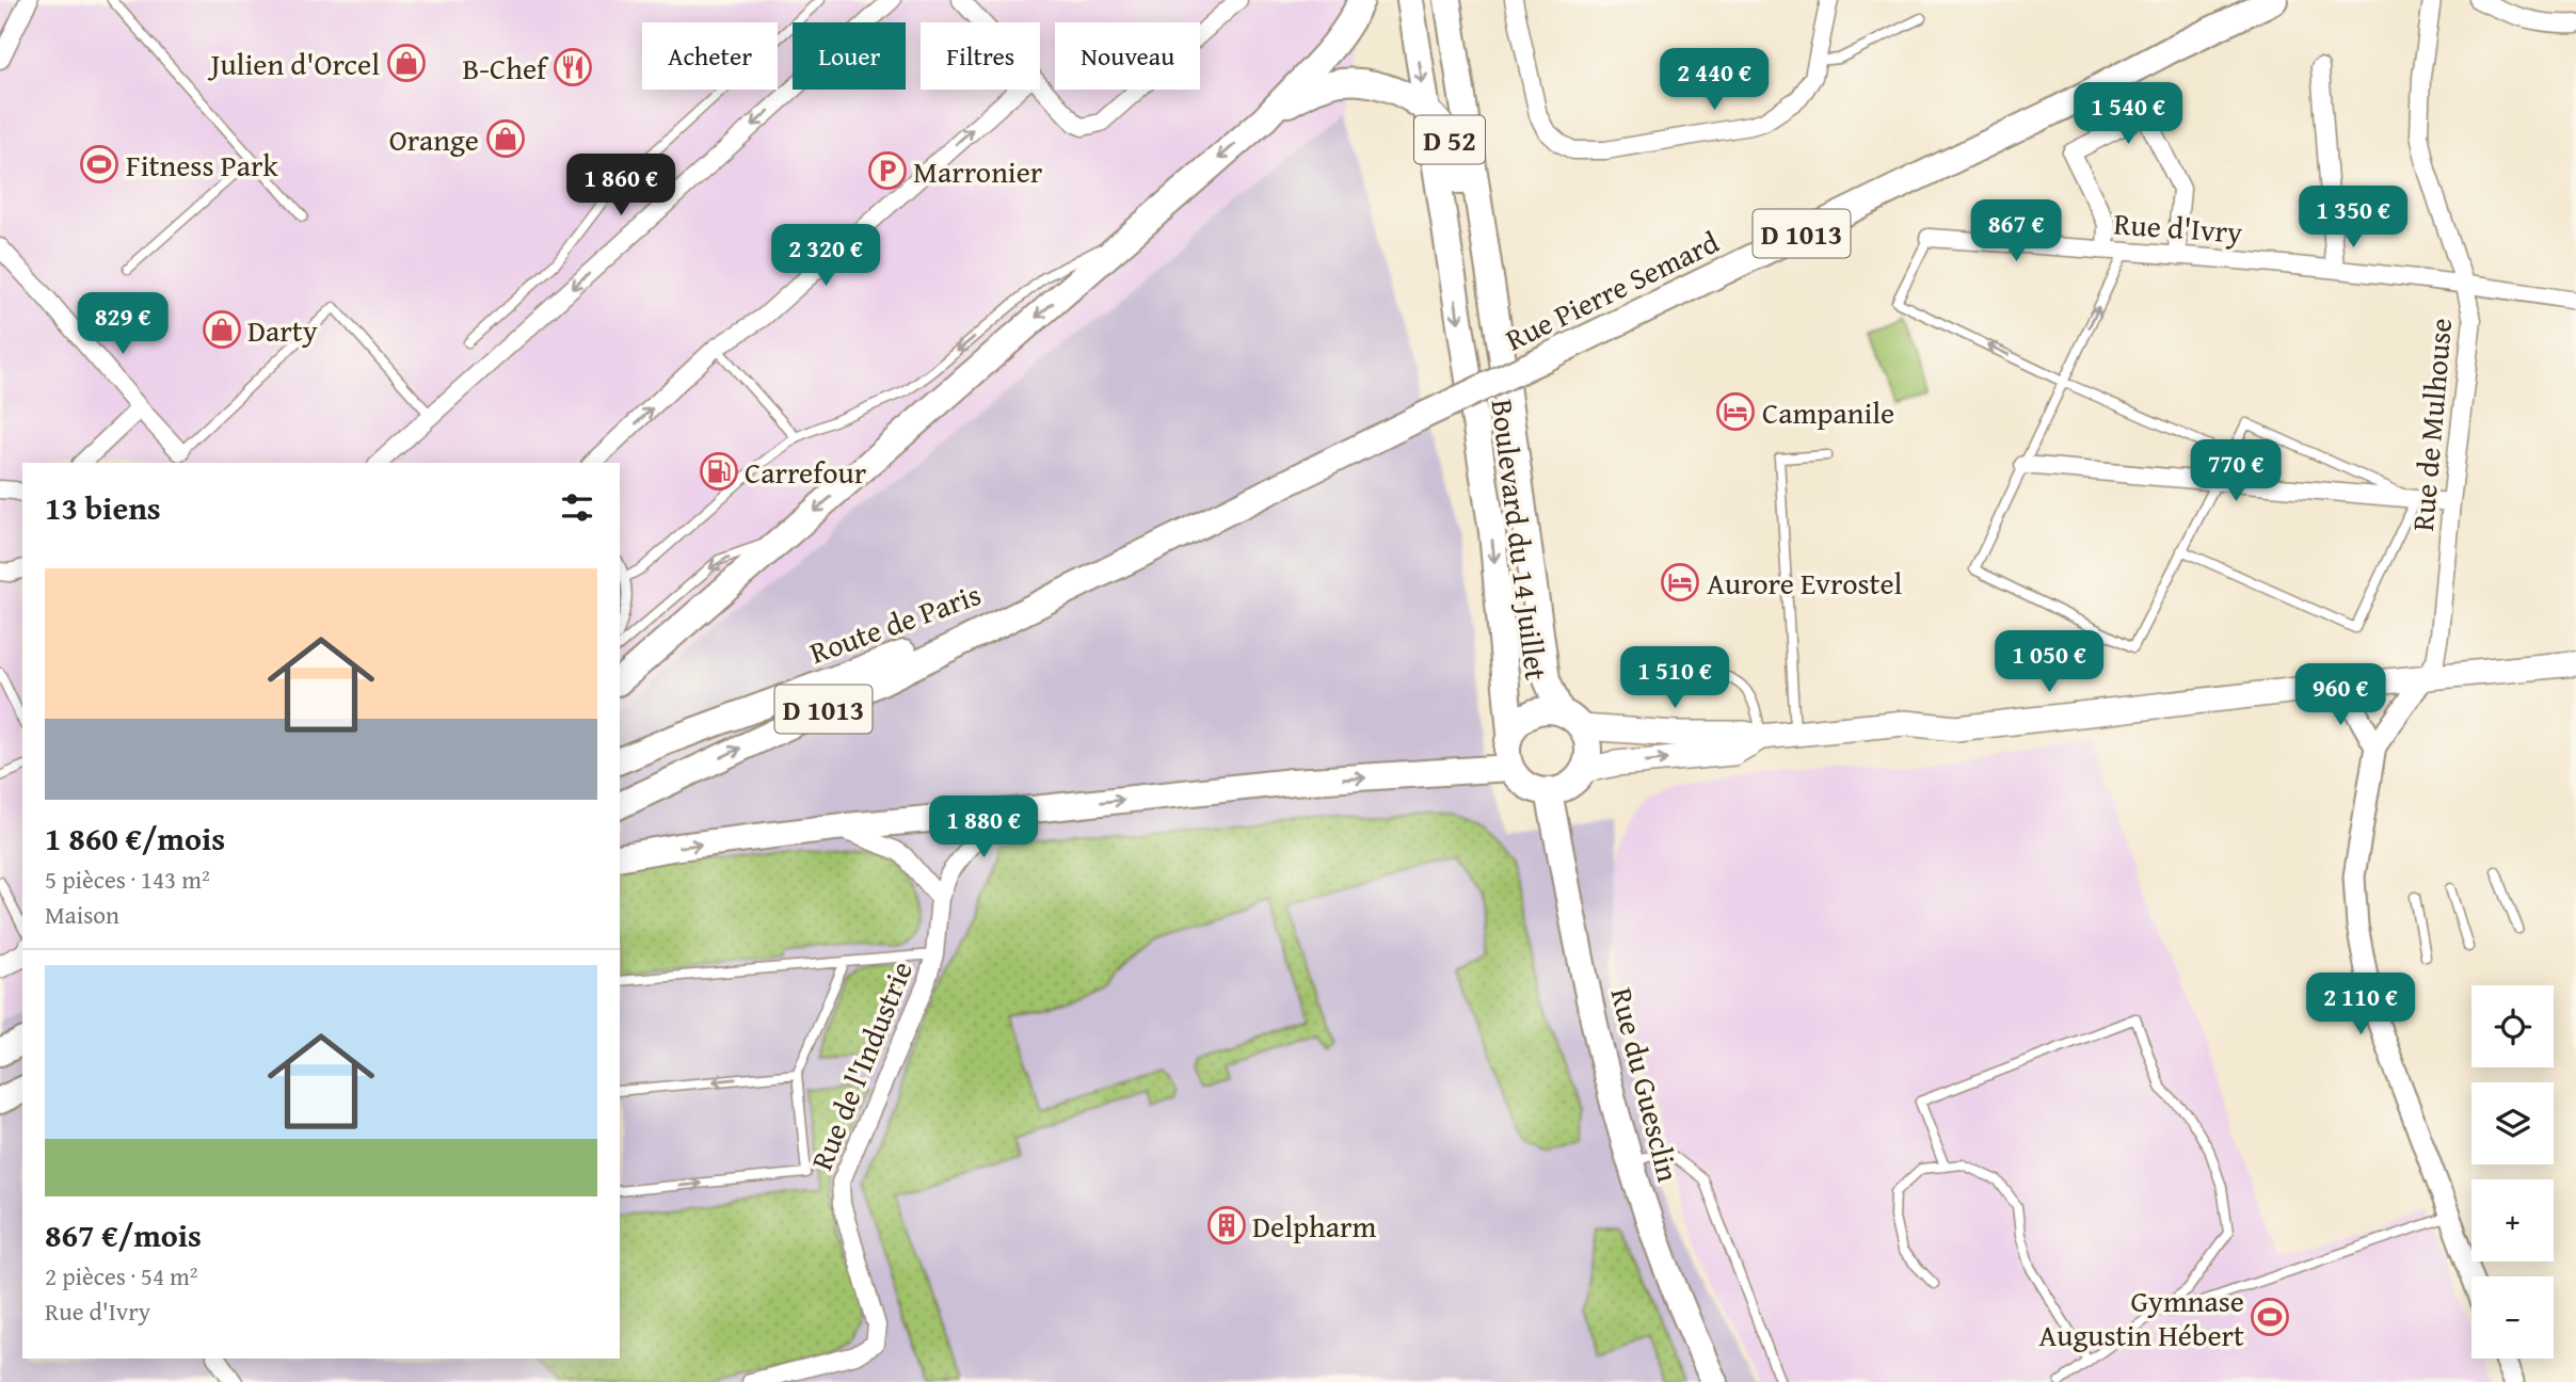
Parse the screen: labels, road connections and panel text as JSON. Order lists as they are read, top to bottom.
{
  "streets": {
    "main road": [
      "D 52",
      "D 1013",
      "Rue Pierre Semard",
      "Boulevard du 14 Juillet",
      "Route de Paris",
      "Rue du Guesclin"
    ],
    "street": ["Rue d'Ivry", "Rue de Mulhouse", "Rue de l'Industrie"]
  },
  "crossings": [
    ["D 52", "Boulevard du 14 Juillet"],
    ["Rue d'Ivry", "Rue de Mulhouse"],
    ["Rue Pierre Semard", "Route de Paris"],
    ["Boulevard du 14 Juillet", "Rue du Guesclin"]
  ],
  "places": {
    "shop": ["Julien d'Orcel", "Orange", "Darty"],
    "restaurant": ["B-Chef"],
    "sports": ["Fitness Park", "Gymnase Augustin Hébert"],
    "parking": ["Marronier"],
    "hotel": ["Campanile", "Aurore Evrostel"],
    "fuel station": ["Carrefour"],
    "building": ["Delpharm"]
  },
  "page": {
    "chip": [
      "Acheter",
      "Louer",
      "Filtres",
      "Nouveau"
    ],
    "price": [
      "2 440 €",
      "1 540 €",
      "1 860 €",
      "1 350 €",
      "867 €",
      "2 320 €",
      "829 €",
      "770 €",
      "1 050 €",
      "1 510 €",
      "960 €",
      "1 880 €",
      "2 110 €"
    ],
    "heading": "13 biens",
    "list": [
      {
        "name": "1 860 €/mois",
        "note": "5 pièces · 143 m² · Maison"
      },
      {
        "name": "867 €/mois",
        "note": "2 pièces · 54 m² · Rue d'Ivry"
      }
    ],
    "map_buttons": ["+", "−"]
  }
}
